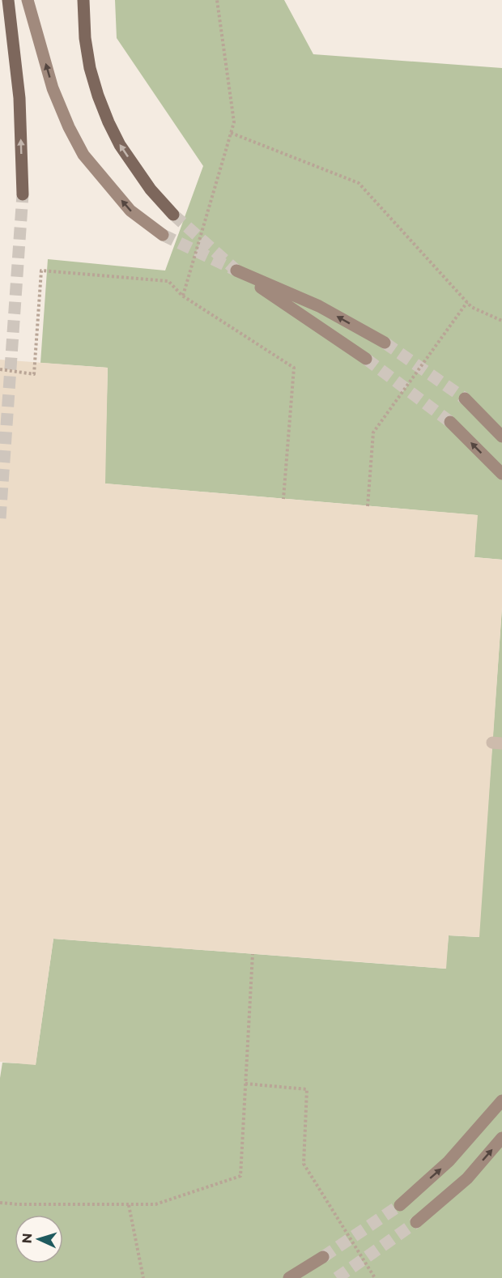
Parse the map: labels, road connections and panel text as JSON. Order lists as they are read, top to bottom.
{
  "north": "left"
}
